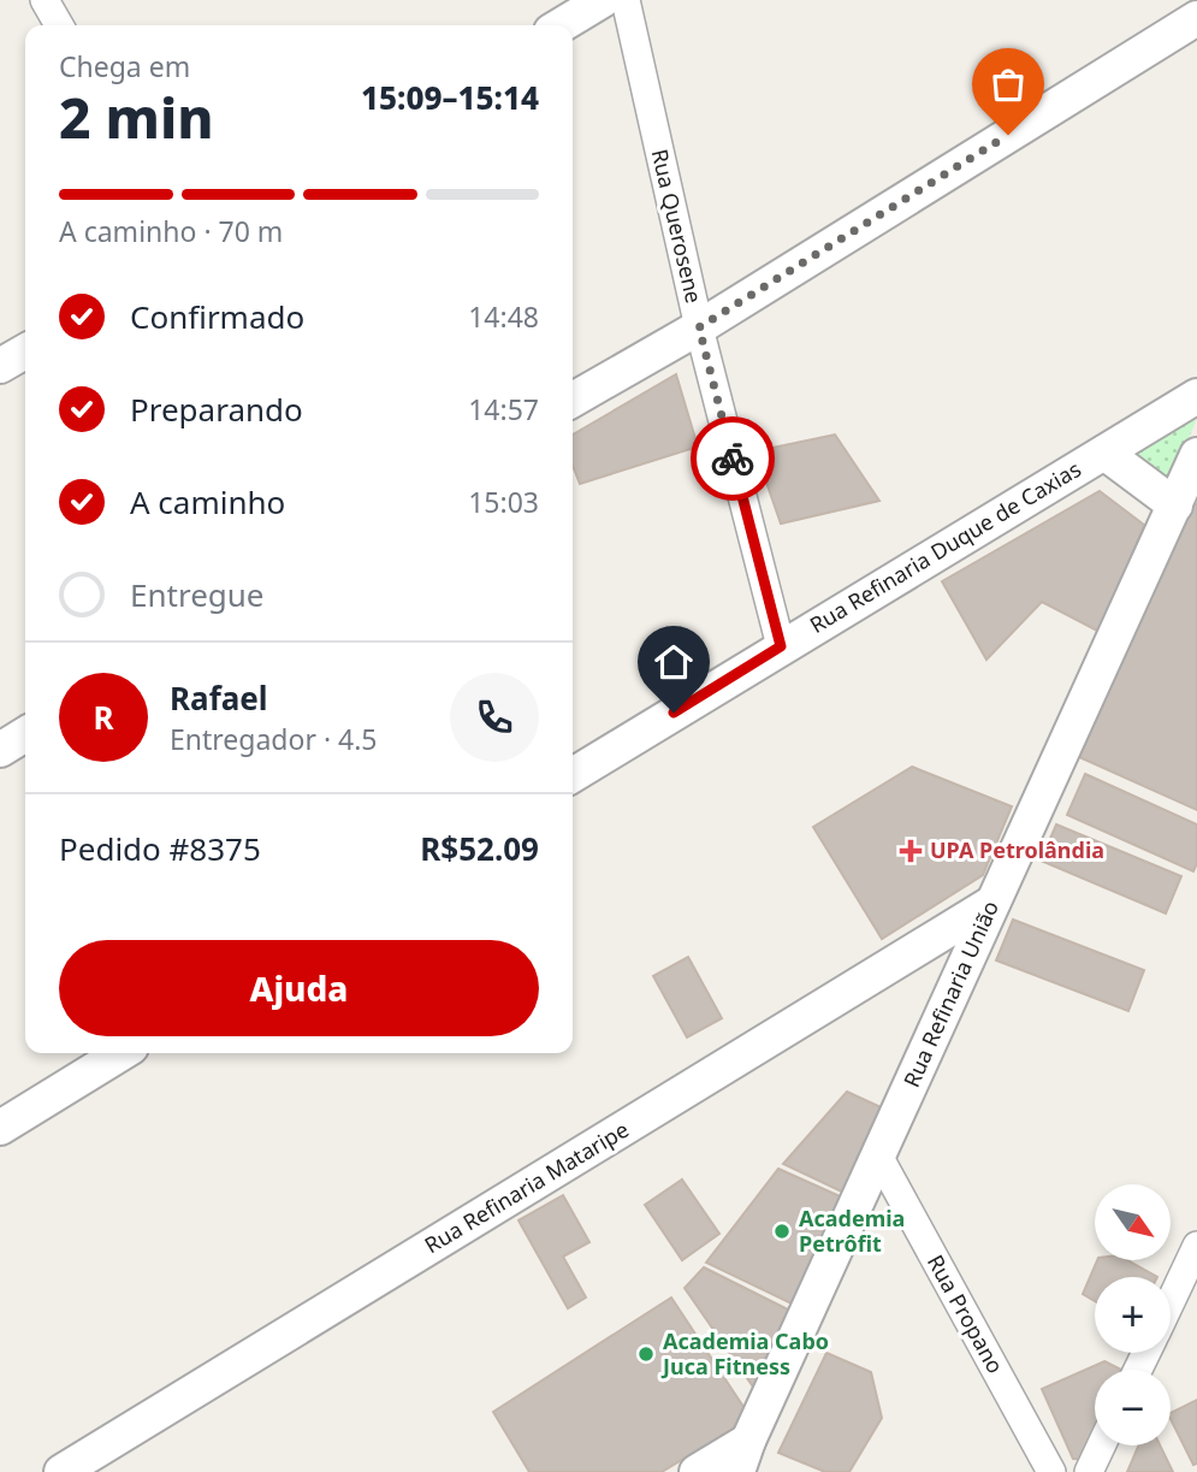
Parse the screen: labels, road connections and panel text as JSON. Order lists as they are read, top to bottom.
{
  "streets": {
    "street": [
      "Rua Querosene",
      "Rua Refinaria Duque de Caxias",
      "Rua Refinaria União",
      "Rua Refinaria Mataripe",
      "Rua Propano"
    ]
  },
  "crossings": [
    ["Rua Querosene", "Rua Refinaria Duque de Caxias"],
    ["Rua Refinaria União", "Rua Refinaria Mataripe"],
    ["Rua Refinaria União", "Rua Propano"]
  ],
  "places": {
    "health": ["UPA Petrolândia"],
    "other": ["Academia Petrôfit", "Academia Cabo Juca Fitness"]
  },
  "north": "bottom right",
  "page": {
    "heading": ["2 min", "Chega em", "15:09–15:14"],
    "panel": [
      "Rafael",
      "Entregador · 4.5",
      "Pedido #8375",
      "R$52.09"
    ],
    "bar": "A caminho · 70 m",
    "list": [
      ["Confirmado", "14:48"],
      ["Preparando", "14:57"],
      ["A caminho", "15:03"],
      "Entregue"
    ],
    "round": "R",
    "buttons": "Ajuda",
    "map_buttons": ["+", "−"]
  }
}
